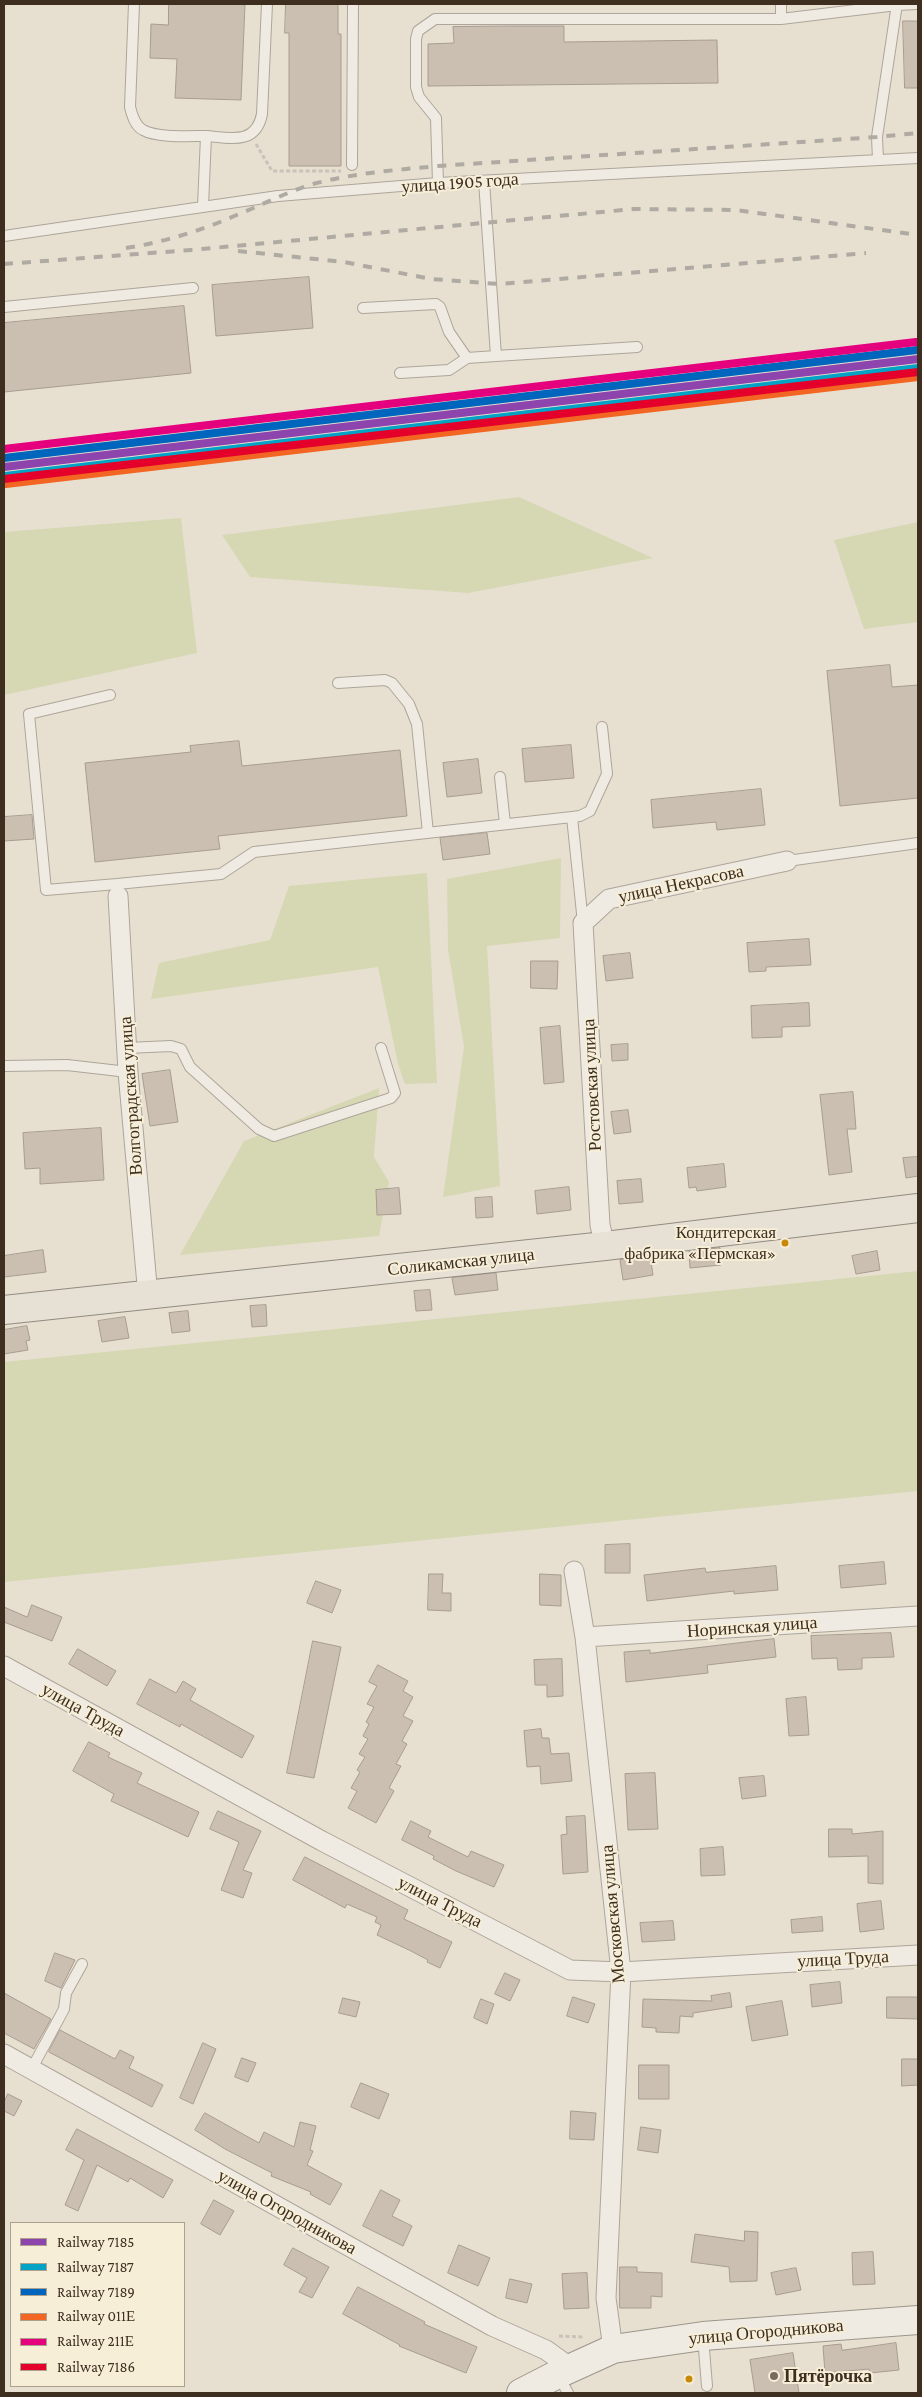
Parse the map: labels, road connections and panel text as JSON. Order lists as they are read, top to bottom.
{
  "streets": {
    "main road": ["Соликамская улица", "улица Огородникова"],
    "street": [
      "улица Некрасова",
      "Ростовская улица",
      "Волгоградская улица",
      "Норинская улица",
      "улица Труда",
      "Московская улица"
    ],
    "lane": ["улица 1905 года"]
  },
  "crossings": [
    ["улица Некрасова", "Ростовская улица"],
    ["Ростовская улица", "Соликамская улица"],
    ["Волгоградская улица", "Соликамская улица"],
    ["Норинская улица", "Московская улица"],
    ["улица Труда", "Московская улица"],
    ["Московская улица", "улица Огородникова"]
  ],
  "places": ["Кондитерская фабрика «Пермская»", "Пятёрочка"],
  "lines": [
    "rail line 211Е",
    "rail line 7189",
    "rail line 7185",
    "rail line 7187",
    "rail line 7186",
    "rail line 011Е"
  ],
  "legend": [
    "Railway 7185",
    "Railway 7187",
    "Railway 7189",
    "Railway 011Е",
    "Railway 211Е",
    "Railway 7186"
  ]
}
